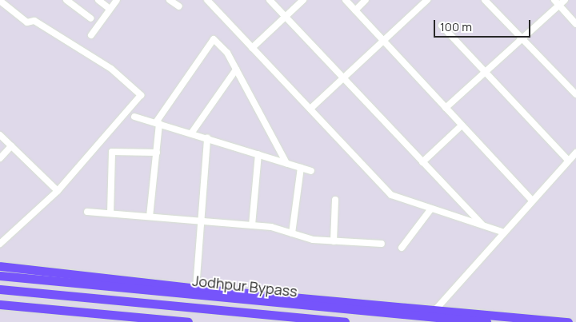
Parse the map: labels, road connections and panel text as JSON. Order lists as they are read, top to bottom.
{
  "streets": {
    "highway": ["Jodhpur Bypass"]
  },
  "scale_bar": "100 m"
}
